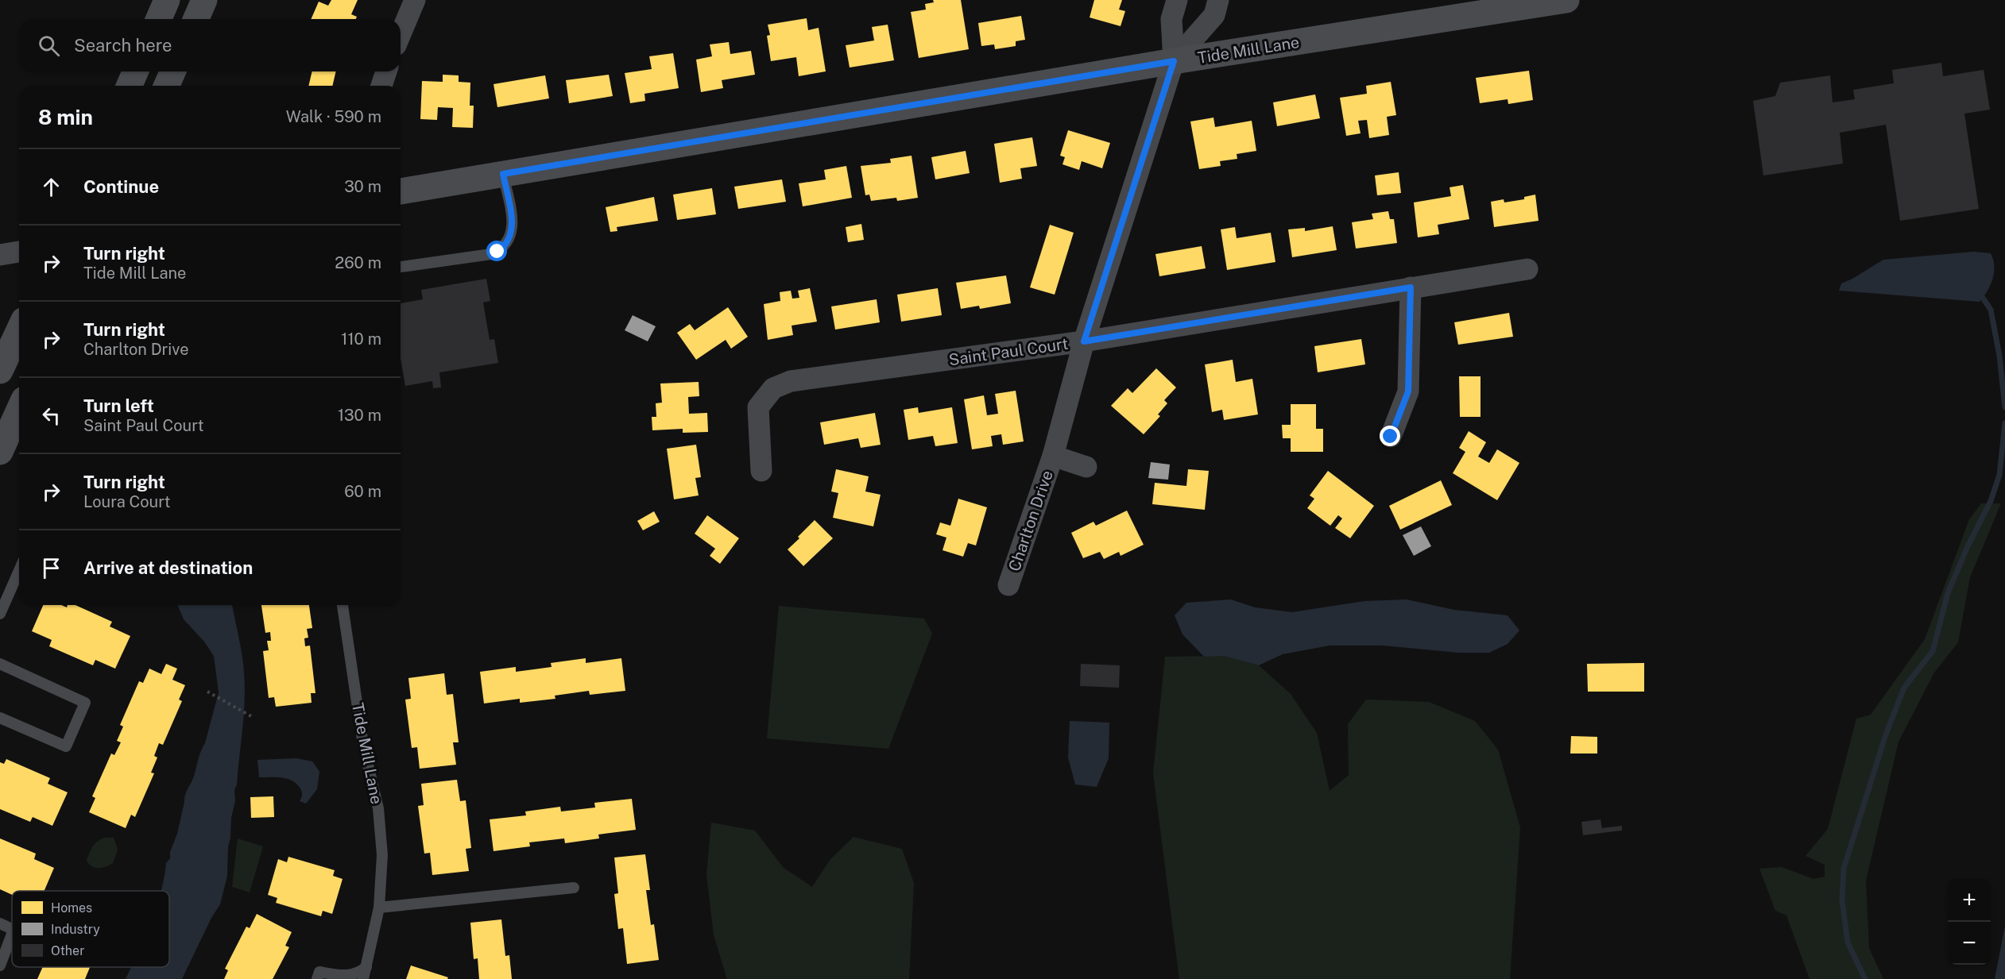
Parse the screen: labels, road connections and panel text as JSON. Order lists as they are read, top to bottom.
{
  "streets": {
    "street": ["Tide Mill Lane", "Saint Paul Court", "Charlton Drive"]
  },
  "crossings": [
    ["Tide Mill Lane", "Charlton Drive"],
    ["Saint Paul Court", "Charlton Drive"]
  ],
  "legend": ["Homes", "Industry", "Other"],
  "page": {
    "search": "Search here",
    "heading": ["8 min", "Walk · 590 m"],
    "list": [
      ["Continue", "30 m"],
      ["Turn right", "Tide Mill Lane", "260 m"],
      ["Turn right", "Charlton Drive", "110 m"],
      ["Turn left", "Saint Paul Court", "130 m"],
      ["Turn right", "Loura Court", "60 m"],
      "Arrive at destination"
    ],
    "map_buttons": ["+", "−"]
  }
}
